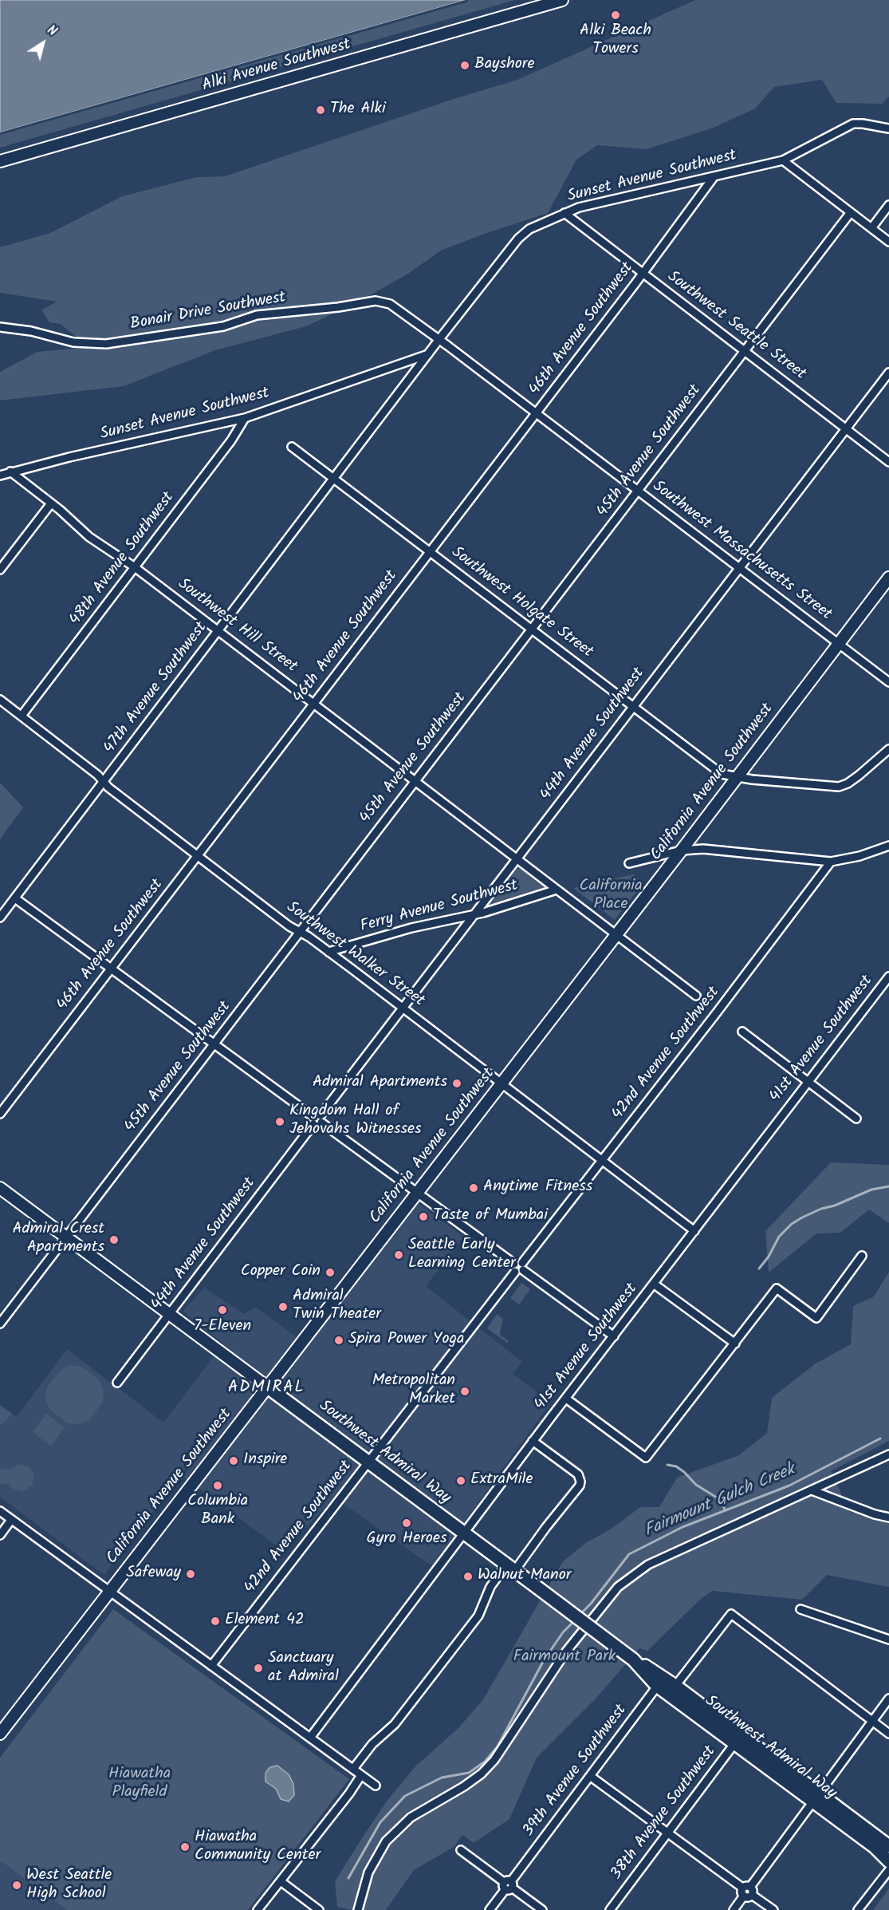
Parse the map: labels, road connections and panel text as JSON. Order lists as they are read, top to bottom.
{
  "streets": {
    "main road": ["Alki Avenue Southwest", "California Avenue Southwest", "Southwest Admiral Way"],
    "street": [
      "Sunset Avenue Southwest",
      "Bonair Drive Southwest",
      "Southwest Seattle Street",
      "46th Avenue Southwest",
      "45th Avenue Southwest",
      "Southwest Massachusetts Street",
      "48th Avenue Southwest",
      "Southwest Holgate Street",
      "Southwest Hill Street",
      "47th Avenue Southwest",
      "44th Avenue Southwest",
      "Ferry Avenue Southwest",
      "Southwest Walker Street",
      "41st Avenue Southwest",
      "42nd Avenue Southwest",
      "39th Avenue Southwest",
      "38th Avenue Southwest"
    ]
  },
  "crossings": [
    ["Sunset Avenue Southwest", "Bonair Drive Southwest"],
    ["Sunset Avenue Southwest", "Southwest Seattle Street"],
    ["Sunset Avenue Southwest", "46th Avenue Southwest"],
    ["Sunset Avenue Southwest", "Southwest Massachusetts Street"],
    ["Sunset Avenue Southwest", "48th Avenue Southwest"],
    ["Sunset Avenue Southwest", "Southwest Hill Street"],
    ["Sunset Avenue Southwest", "47th Avenue Southwest"],
    ["Bonair Drive Southwest", "Southwest Massachusetts Street"],
    ["Bonair Drive Southwest", "47th Avenue Southwest"],
    ["Southwest Seattle Street", "46th Avenue Southwest"],
    ["Southwest Seattle Street", "45th Avenue Southwest"],
    ["Southwest Seattle Street", "44th Avenue Southwest"],
    ["46th Avenue Southwest", "Southwest Massachusetts Street"],
    ["46th Avenue Southwest", "Southwest Holgate Street"],
    ["46th Avenue Southwest", "Southwest Hill Street"],
    ["46th Avenue Southwest", "Southwest Walker Street"],
    ["45th Avenue Southwest", "Southwest Massachusetts Street"],
    ["45th Avenue Southwest", "Southwest Holgate Street"],
    ["45th Avenue Southwest", "Southwest Hill Street"],
    ["45th Avenue Southwest", "Southwest Walker Street"],
    ["45th Avenue Southwest", "Southwest Admiral Way"],
    ["Southwest Massachusetts Street", "47th Avenue Southwest"],
    ["Southwest Massachusetts Street", "44th Avenue Southwest"],
    ["Southwest Massachusetts Street", "California Avenue Southwest"],
    ["48th Avenue Southwest", "Southwest Hill Street"],
    ["48th Avenue Southwest", "Southwest Walker Street"],
    ["Southwest Holgate Street", "47th Avenue Southwest"],
    ["Southwest Holgate Street", "44th Avenue Southwest"],
    ["Southwest Holgate Street", "California Avenue Southwest"],
    ["Southwest Hill Street", "47th Avenue Southwest"],
    ["Southwest Hill Street", "44th Avenue Southwest"],
    ["Southwest Hill Street", "California Avenue Southwest"],
    ["Southwest Hill Street", "Ferry Avenue Southwest"],
    ["47th Avenue Southwest", "Southwest Walker Street"],
    ["44th Avenue Southwest", "Ferry Avenue Southwest"],
    ["44th Avenue Southwest", "Southwest Walker Street"],
    ["44th Avenue Southwest", "Southwest Admiral Way"],
    ["California Avenue Southwest", "Southwest Walker Street"],
    ["California Avenue Southwest", "Southwest Admiral Way"],
    ["Ferry Avenue Southwest", "Southwest Walker Street"],
    ["Southwest Walker Street", "41st Avenue Southwest"],
    ["Southwest Walker Street", "42nd Avenue Southwest"],
    ["41st Avenue Southwest", "Southwest Admiral Way"],
    ["42nd Avenue Southwest", "Southwest Admiral Way"],
    ["Southwest Admiral Way", "39th Avenue Southwest"],
    ["Southwest Admiral Way", "38th Avenue Southwest"]
  ],
  "districts": ["ADMIRAL"],
  "water": ["Fairmount Gulch Creek"],
  "parks": ["California Place", "Fairmount Park", "Hiawatha Playfield"],
  "places": [
    "Alki Beach Towers",
    "Bayshore",
    "The Alki",
    "Admiral Apartments",
    "Kingdom Hall of Jehovahs Witnesses",
    "Anytime Fitness",
    "Taste of Mumbai",
    "Admiral Crest Apartments",
    "Seattle Early Learning Center",
    "Copper Coin",
    "Admiral Twin Theater",
    "7-Eleven",
    "Spira Power Yoga",
    "Metropolitan Market",
    "Inspire",
    "ExtraMile",
    "Columbia Bank",
    "Gyro Heroes",
    "Safeway",
    "Walnut Manor",
    "Element 42",
    "Sanctuary at Admiral",
    "Hiawatha Community Center",
    "West Seattle High School"
  ],
  "north": "top right"
}
